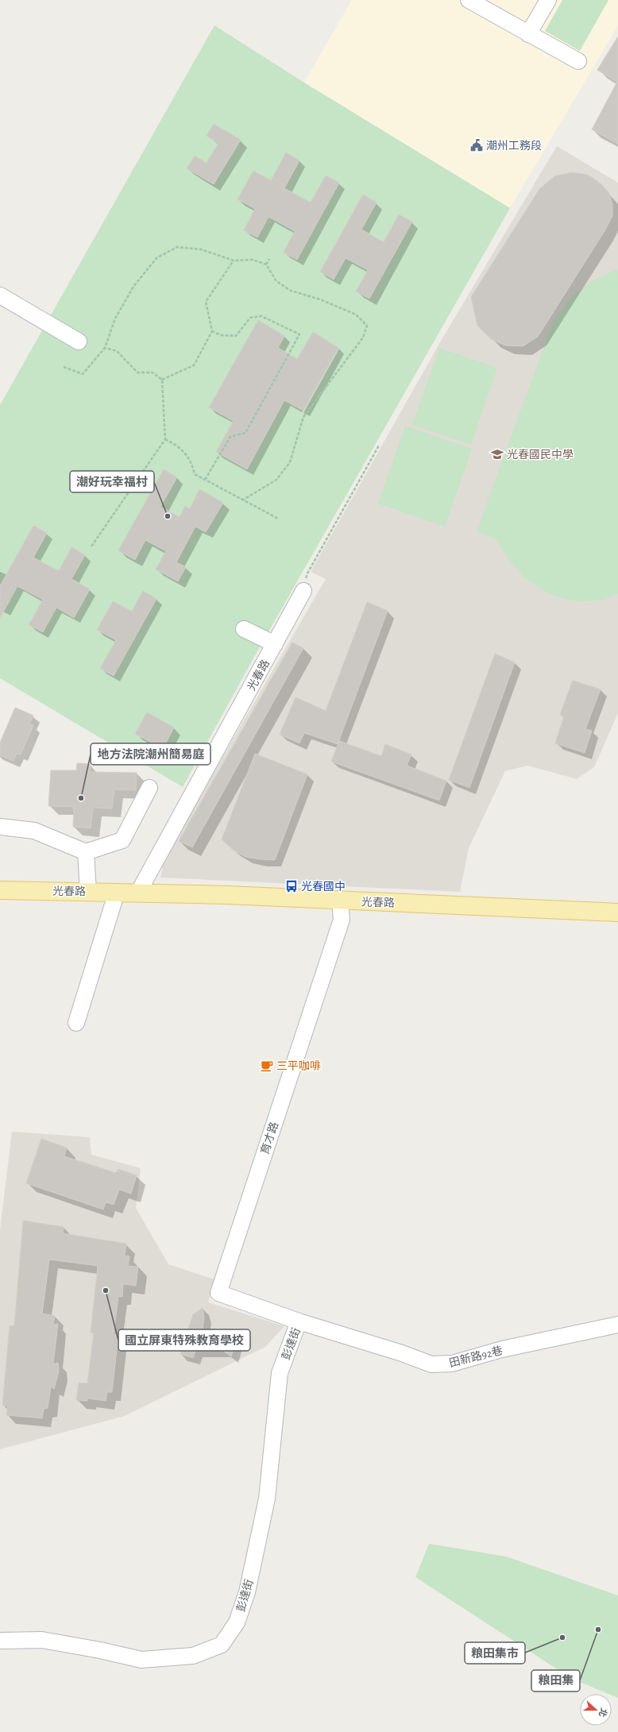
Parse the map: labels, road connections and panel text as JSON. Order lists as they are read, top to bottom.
{
  "streets": {
    "main road": ["光春路"],
    "street": ["育才路", "彭達街", "田新路92巷"]
  },
  "crossings": [
    ["光春路", "育才路"],
    ["育才路", "彭達街"],
    ["育才路", "田新路92巷"],
    ["彭達街", "田新路92巷"]
  ],
  "places": {
    "public building": ["潮州工務段"],
    "school or university": ["光春國民中學"],
    "other": [
      "潮好玩幸福村",
      "地方法院潮州簡易庭",
      "國立屏東特殊教育學校",
      "粮田集",
      "粮田集市"
    ],
    "bus stop": ["光春國中"],
    "cafe": ["三平咖啡"]
  },
  "north": "right"
}
